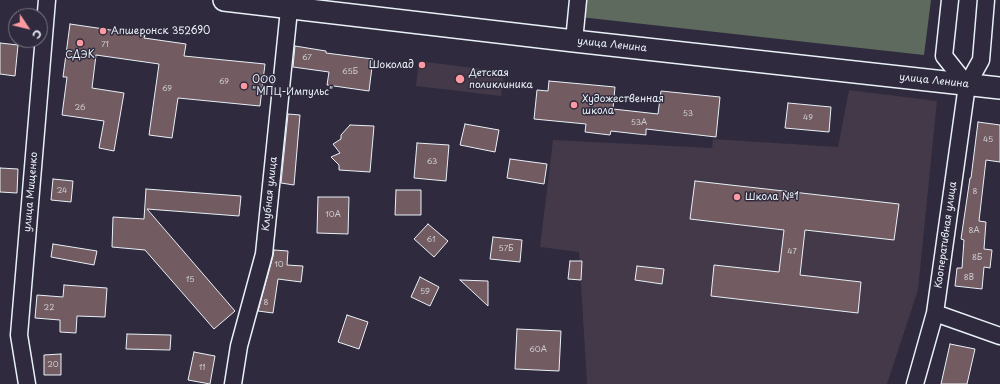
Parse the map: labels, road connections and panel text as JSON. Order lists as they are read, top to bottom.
{
  "streets": {
    "main road": ["улица Ленина"],
    "street": ["улица Мищенко", "Клубная улица", "Кооперативная улица"]
  },
  "crossings": [
    ["улица Ленина", "Клубная улица"],
    ["улица Ленина", "Кооперативная улица"]
  ],
  "places": [
    "Апшеронск 352690",
    "СДЭК",
    "Шоколад",
    "Детская поликлиника",
    "ООО \"МПЦ-Импульс\"",
    "Художественная школа",
    "Школа №1"
  ],
  "house_numbers": [
    "71",
    "67",
    "65Б",
    "69",
    "69",
    "26",
    "53",
    "49",
    "53А",
    "45",
    "63",
    "24",
    "8",
    "10А",
    "8А",
    "61",
    "57Б",
    "47",
    "8Б",
    "10",
    "8В",
    "15",
    "59",
    "8",
    "22",
    "60А",
    "20",
    "11"
  ],
  "north": "bottom right"
}
